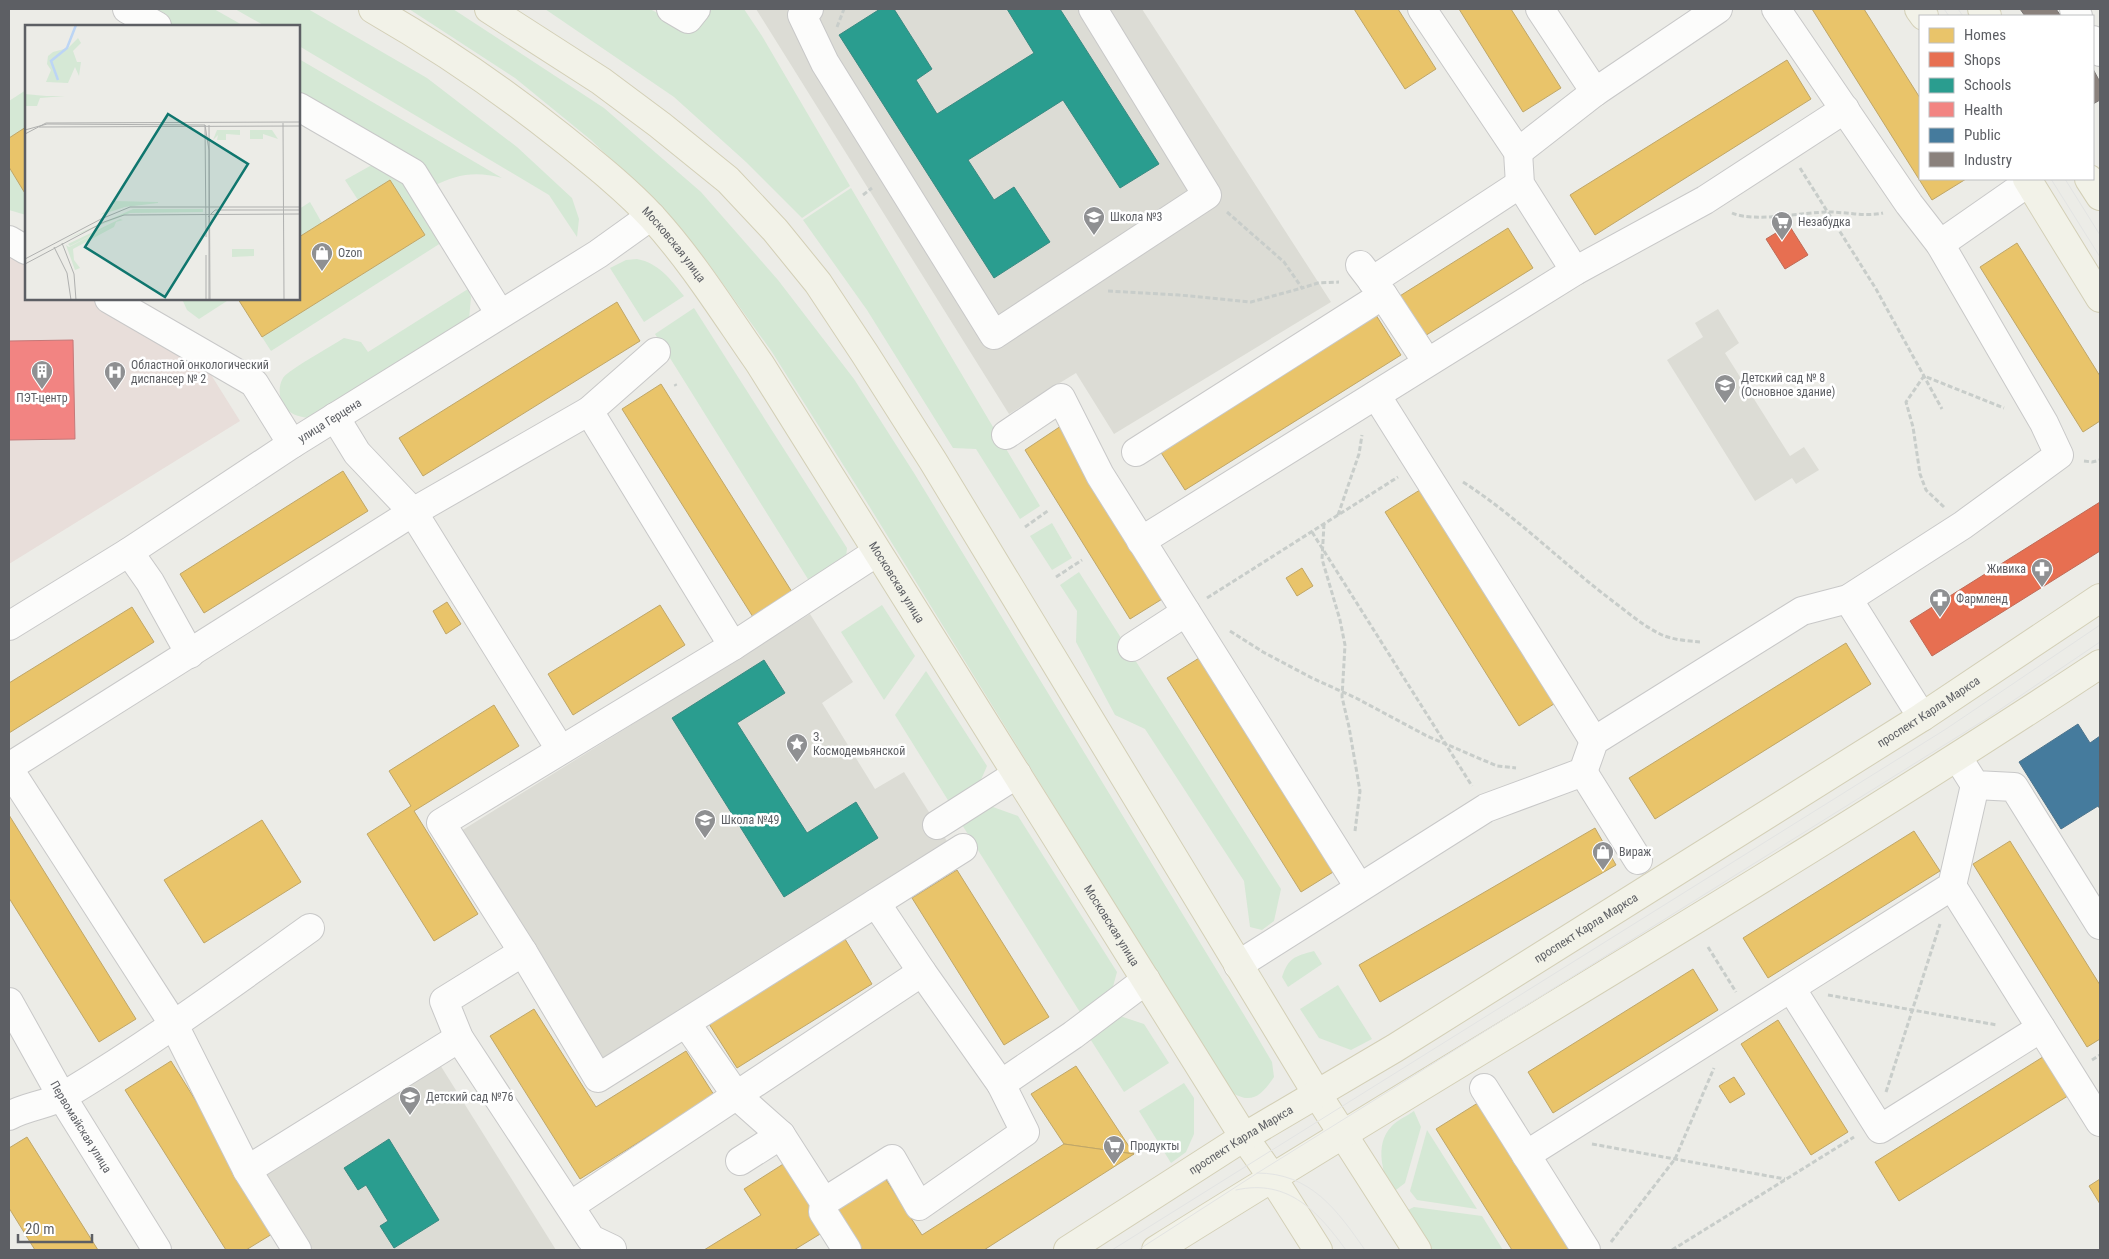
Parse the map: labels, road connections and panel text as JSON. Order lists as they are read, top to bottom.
{
  "streets": {
    "main road": ["Московская улица", "проспект Карла Маркса"],
    "street": ["улица Герцена", "Первомайская улица"]
  },
  "crossings": [
    ["Московская улица", "улица Герцена"],
    ["Московская улица", "проспект Карла Маркса"]
  ],
  "places": {
    "school or university": [
      "Школа №3",
      "Детский сад № 8 (Основное здание)",
      "Школа №49",
      "Детский сад №76"
    ],
    "supermarket": ["Незабудка", "Продукты"],
    "shop": ["Ozon", "Вираж"],
    "building": ["ПЭТ-центр"],
    "hospital": ["Областной онкологический диспансер № 2"],
    "pharmacy": ["Живика", "Фармленд"],
    "place": ["З. Космодемьянской"]
  },
  "legend": [
    "Homes",
    "Shops",
    "Schools",
    "Health",
    "Public",
    "Industry"
  ],
  "scale_bar": "20 m"
}
